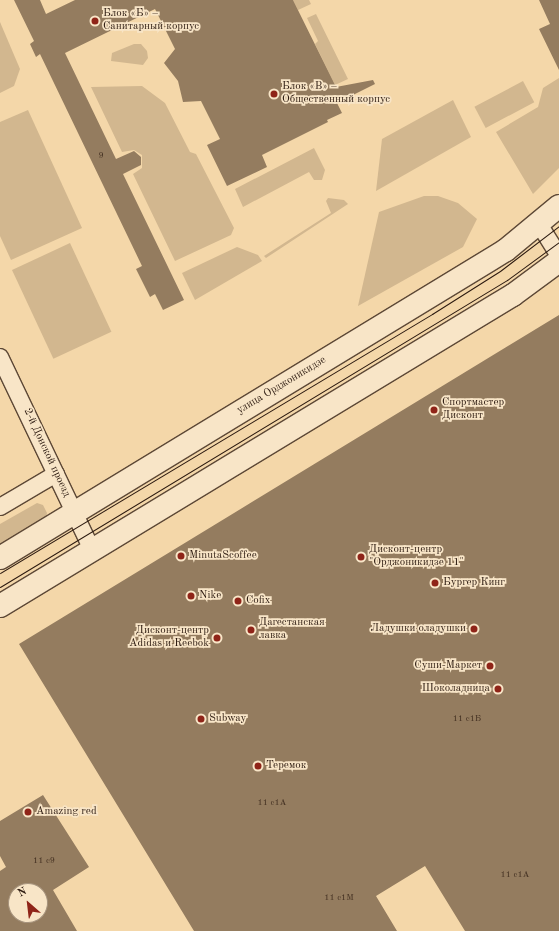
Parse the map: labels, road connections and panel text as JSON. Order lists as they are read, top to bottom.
{
  "streets": {
    "main road": ["улица Орджоникидзе"],
    "street": ["2-й Донской проезд"]
  },
  "crossings": [
    ["улица Орджоникидзе", "2-й Донской проезд"]
  ],
  "places": [
    "Блок «Б» – Санитарный корпус",
    "Блок «В» – Общественный корпус",
    "Спортмастер Дисконт",
    "MinutaScoffee",
    "Дисконт-центр \"Орджоникидзе 11\"",
    "Бургер Кинг",
    "Nike",
    "Cofix",
    "Ладушки оладушки",
    "Дагестанская лавка",
    "Дисконт-центр Adidas и Reebok",
    "Суши-Маркет",
    "Шоколадница",
    "Subway",
    "Теремок",
    "Amazing red"
  ],
  "house_numbers": [
    "9",
    "11 с1Б",
    "11 с1А",
    "11 с9",
    "11 с1А",
    "11 с1М"
  ],
  "north": "top left"
}
